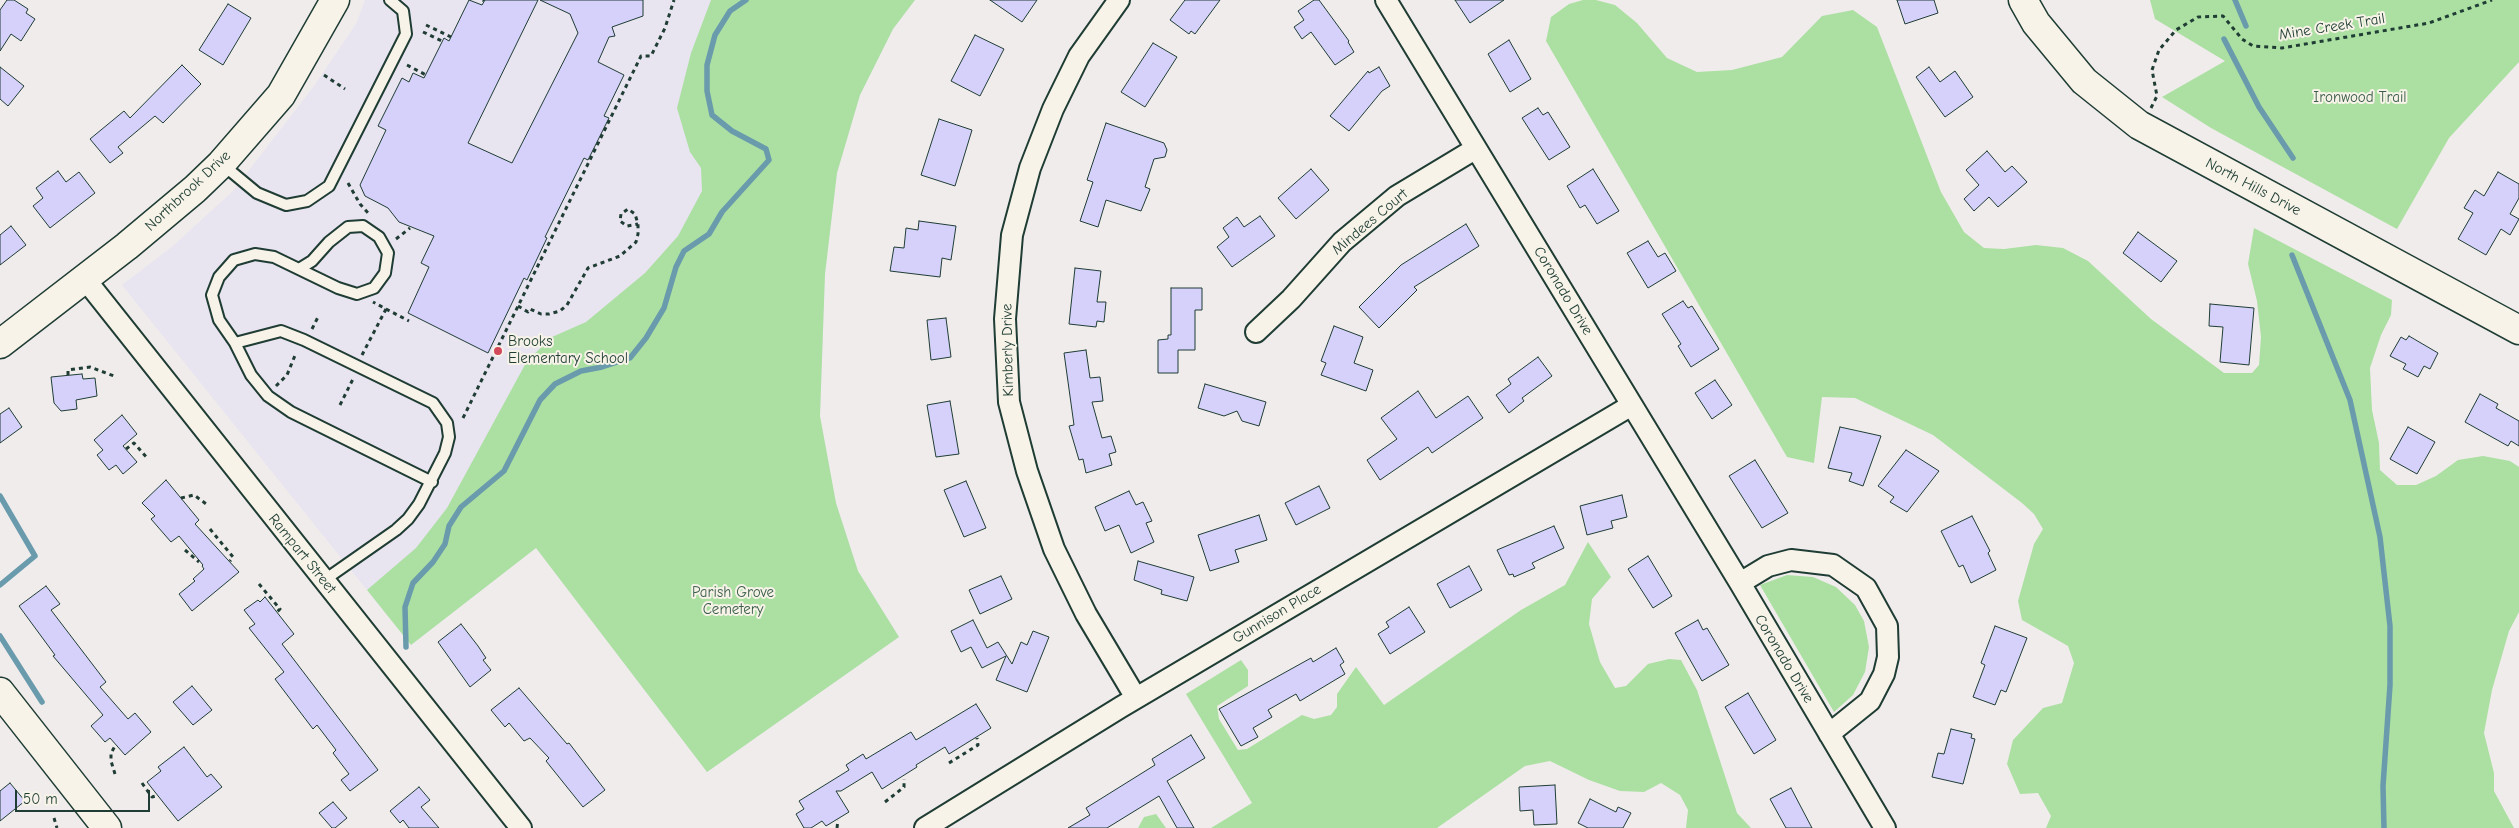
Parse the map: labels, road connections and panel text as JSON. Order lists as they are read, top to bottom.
{
  "streets": {
    "street": [
      "North Hills Drive",
      "Northbrook Drive",
      "Mindees Court",
      "Coronado Drive",
      "Kimberly Drive",
      "Rampart Street",
      "Gunnison Place"
    ],
    "path": ["Mine Creek Trail"]
  },
  "crossings": [
    ["Mine Creek Trail", "North Hills Drive"],
    ["Northbrook Drive", "Rampart Street"],
    ["Mindees Court", "Coronado Drive"],
    ["Coronado Drive", "Gunnison Place"],
    ["Kimberly Drive", "Gunnison Place"]
  ],
  "parks": ["Ironwood Trail", "Parish Grove Cemetery"],
  "places": ["Brooks Elementary School"],
  "scale_bar": "50 m"
}
